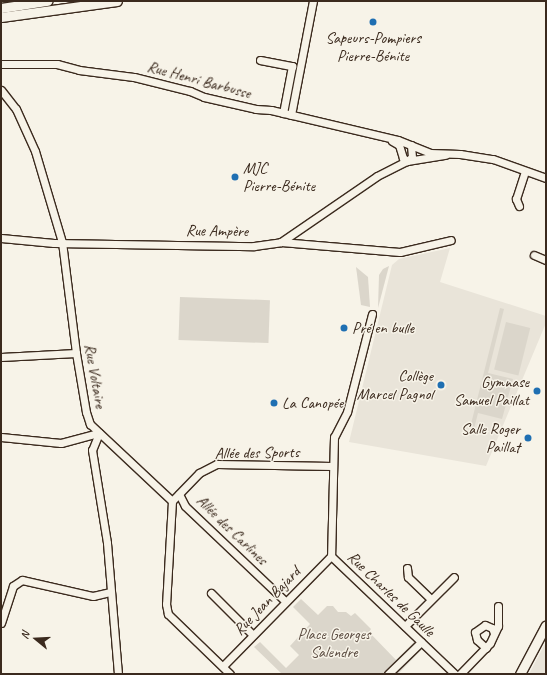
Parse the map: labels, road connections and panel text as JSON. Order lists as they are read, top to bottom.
{
  "streets": {
    "street": [
      "Rue Henri Barbusse",
      "Rue Ampère",
      "Rue Voltaire",
      "Allée des Sports",
      "Allée des Carlines",
      "Rue Charles de Gaulle",
      "Rue Jean Bajard"
    ]
  },
  "crossings": [
    ["Rue Henri Barbusse", "Rue Ampère"],
    ["Rue Ampère", "Rue Voltaire"],
    ["Rue Voltaire", "Allée des Sports"],
    ["Allée des Sports", "Allée des Carlines"],
    ["Allée des Sports", "Rue Charles de Gaulle"],
    ["Allée des Carlines", "Rue Jean Bajard"],
    ["Rue Charles de Gaulle", "Rue Jean Bajard"]
  ],
  "parks": ["Place Georges Salendre"],
  "places": [
    "Sapeurs-Pompiers Pierre-Bénite",
    "MJC Pierre-Bénite",
    "Pré en bulle",
    "Collège Marcel Pagnol",
    "Gymnase Samuel Paillat",
    "La Canopée",
    "Salle Roger Paillat"
  ],
  "north": "left"
}
